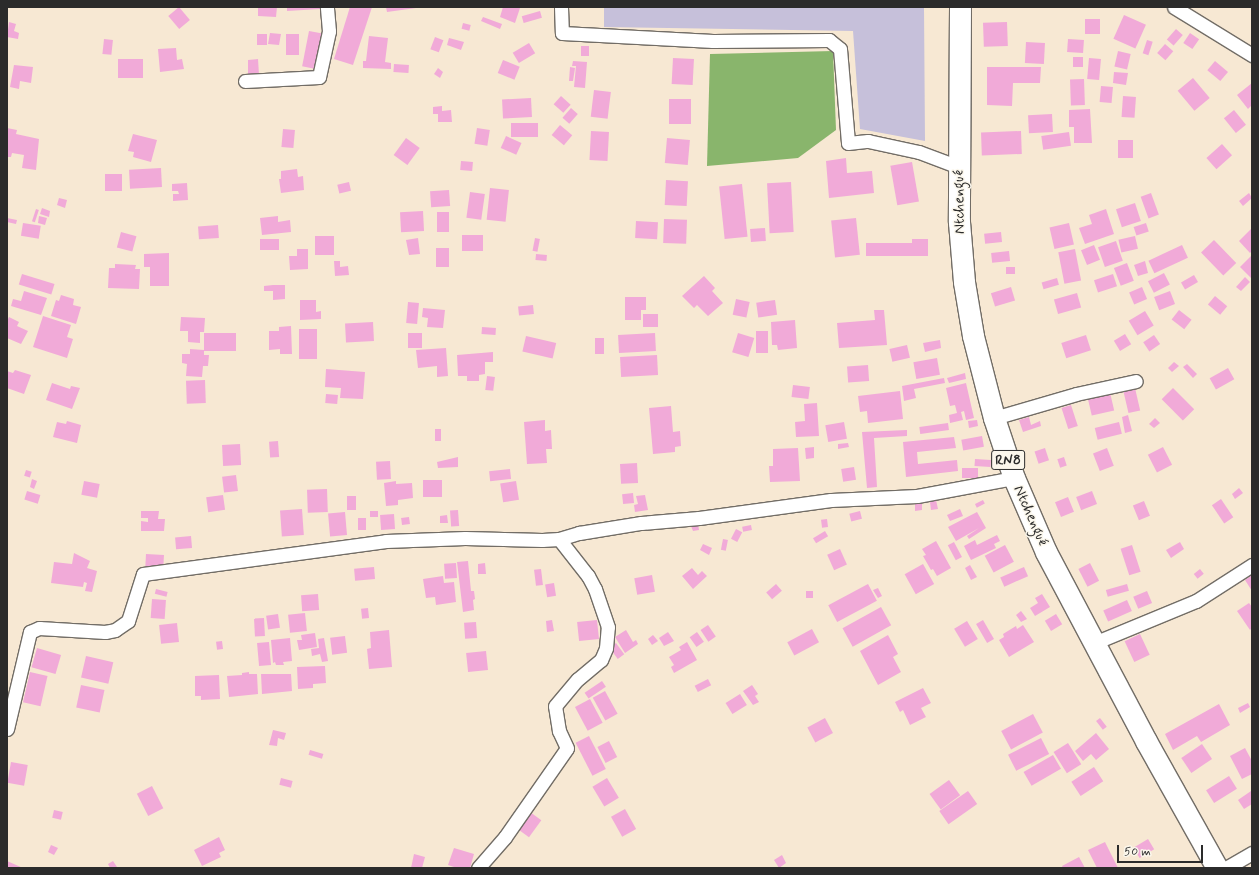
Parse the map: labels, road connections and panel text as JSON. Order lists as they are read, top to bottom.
{
  "streets": {
    "main road": ["Ntchengué", "RN8"]
  },
  "scale_bar": "50 m"
}
